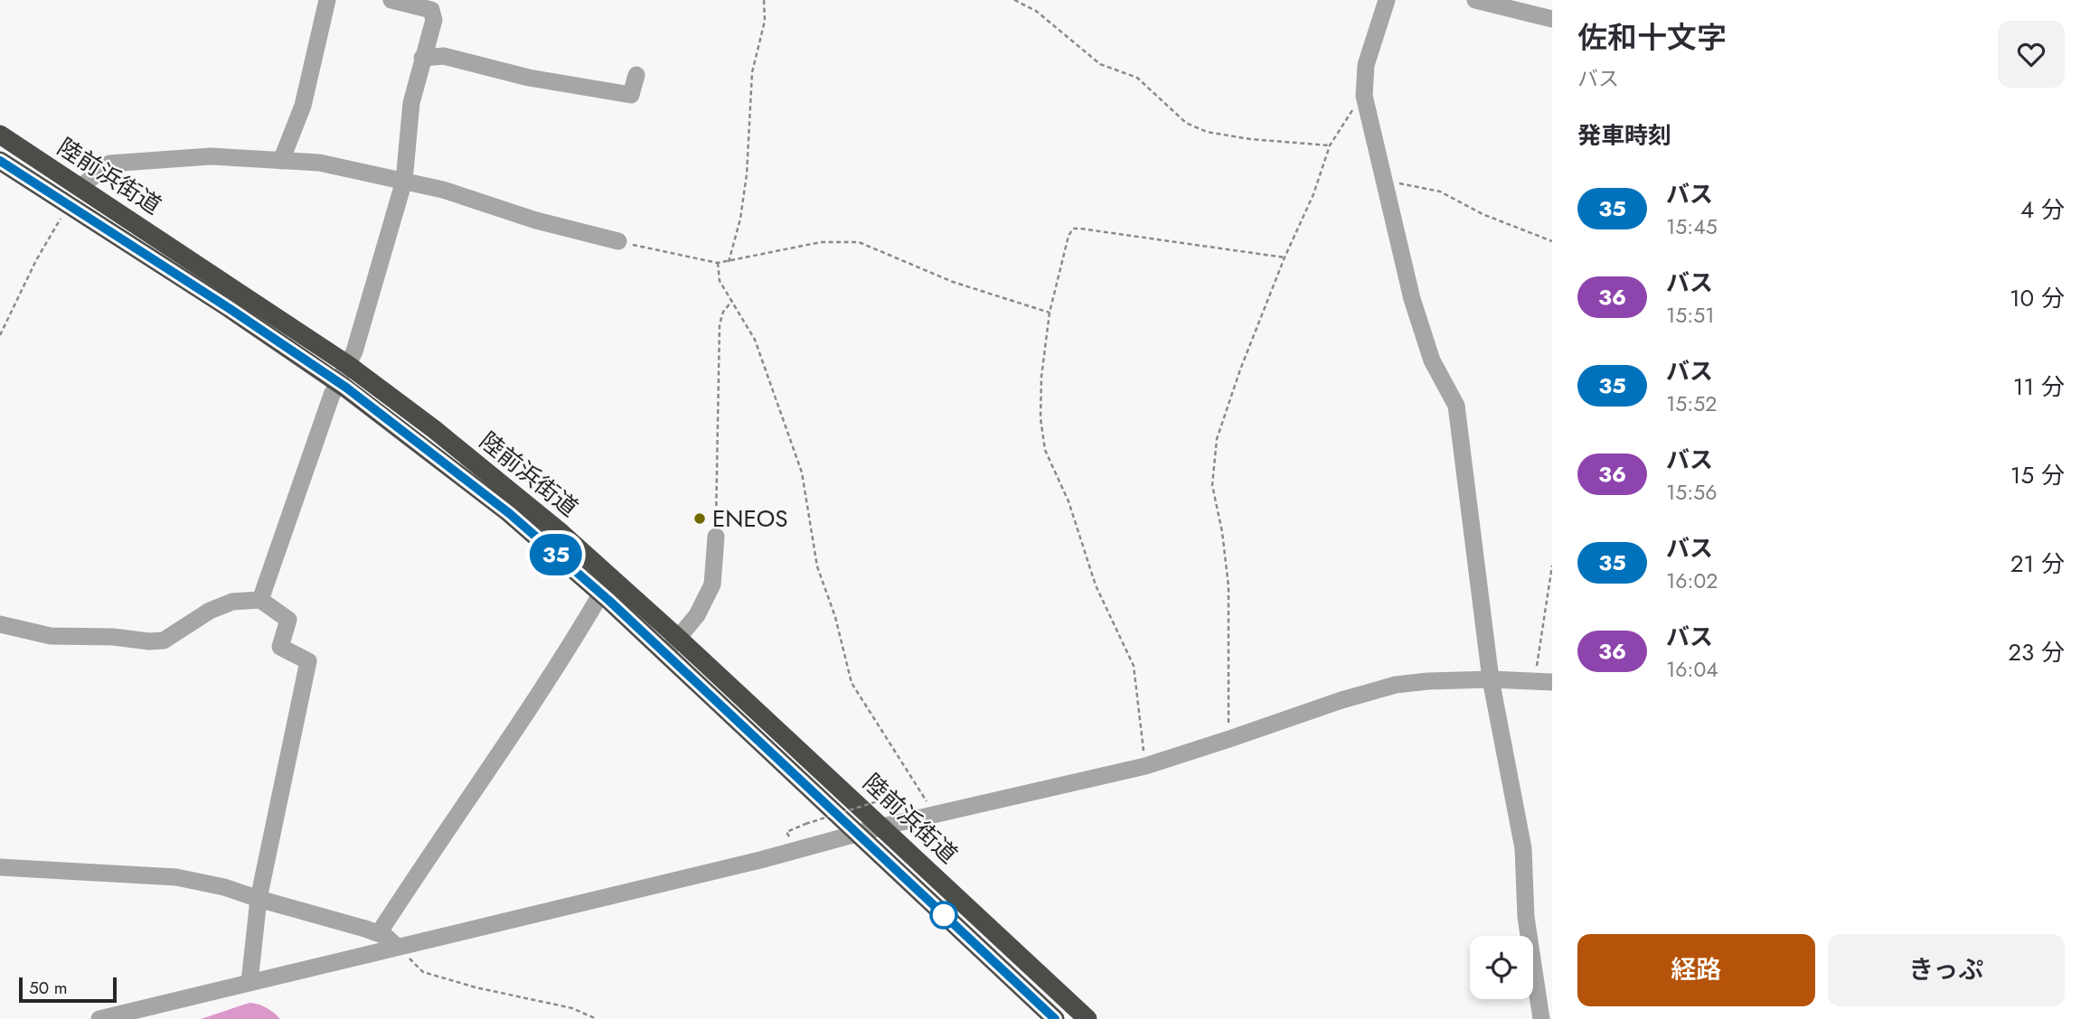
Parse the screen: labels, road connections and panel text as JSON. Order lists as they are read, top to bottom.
{
  "streets": {
    "highway": ["陸前浜街道"]
  },
  "places": ["ENEOS"],
  "lines": ["bus line 35"],
  "scale_bar": "50 m",
  "page": {
    "on_map": "35",
    "heading": [
      ["佐和十文字", "バス"],
      "発車時刻"
    ],
    "list": [
      {
        "mark": "35",
        "name": "バス",
        "note": "15:45",
        "value": "4 分"
      },
      {
        "mark": "36",
        "name": "バス",
        "note": "15:51",
        "value": "10 分"
      },
      {
        "mark": "35",
        "name": "バス",
        "note": "15:52",
        "value": "11 分"
      },
      {
        "mark": "36",
        "name": "バス",
        "note": "15:56",
        "value": "15 分"
      },
      {
        "mark": "35",
        "name": "バス",
        "note": "16:02",
        "value": "21 分"
      },
      {
        "mark": "36",
        "name": "バス",
        "note": "16:04",
        "value": "23 分"
      }
    ],
    "buttons": ["経路", "きっぷ"],
    "scale": "50 m"
  }
}
